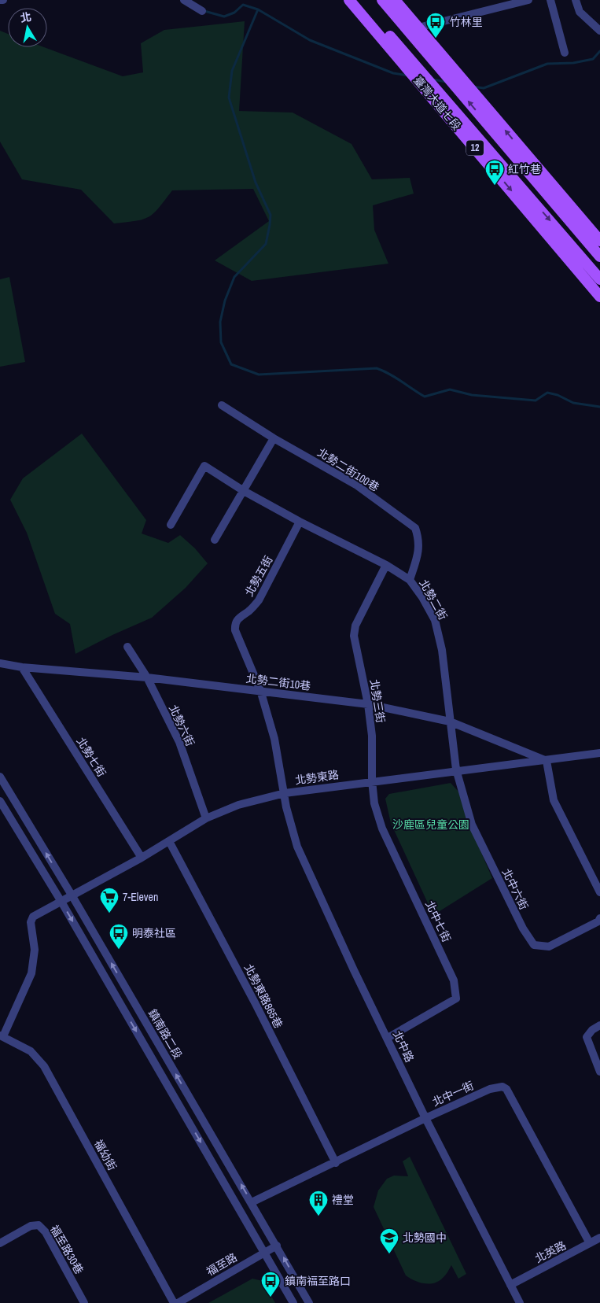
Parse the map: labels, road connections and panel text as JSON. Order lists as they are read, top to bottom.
{
  "streets": {
    "main road": ["臺灣大道七段", "12"],
    "street": [
      "北勢二街100巷",
      "北勢五街",
      "北勢二街",
      "北勢二街10巷",
      "北勢三街",
      "北勢六街",
      "北勢七街",
      "北勢東路",
      "北中六街",
      "北中七街",
      "北勢東路865巷",
      "鎮南路二段",
      "北中路",
      "北中一街",
      "福幼街",
      "福至路30巷",
      "北英路",
      "福至路"
    ]
  },
  "crossings": [
    ["北勢二街100巷", "北勢二街"],
    ["北勢五街", "北勢二街"],
    ["北勢五街", "北勢二街10巷"],
    ["北勢五街", "北勢東路"],
    ["北勢五街", "北中路"],
    ["北勢二街", "北勢二街10巷"],
    ["北勢二街", "北勢三街"],
    ["北勢二街", "北勢東路"],
    ["北勢二街", "北中六街"],
    ["北勢二街10巷", "北勢三街"],
    ["北勢二街10巷", "北勢六街"],
    ["北勢二街10巷", "北勢七街"],
    ["北勢二街10巷", "北勢東路"],
    ["北勢三街", "北勢東路"],
    ["北勢三街", "北中七街"],
    ["北勢六街", "北勢東路"],
    ["北勢七街", "北勢東路"],
    ["北勢東路", "北中六街"],
    ["北勢東路", "北中七街"],
    ["北勢東路", "北勢東路865巷"],
    ["北勢東路", "鎮南路二段"],
    ["北勢東路", "北中路"],
    ["北勢東路", "福幼街"],
    ["北中七街", "北中路"],
    ["北勢東路865巷", "北中一街"],
    ["鎮南路二段", "北中一街"],
    ["鎮南路二段", "福至路"],
    ["北中路", "北中一街"],
    ["北中路", "北英路"],
    ["北中一街", "北英路"]
  ],
  "parks": ["沙鹿區兒童公園"],
  "places": {
    "bus stop": [
      "竹林里",
      "紅竹巷",
      "明泰社區",
      "鎮南福至路口"
    ],
    "supermarket": ["7-Eleven"],
    "building": ["禮堂"],
    "school or university": ["北勢國中"]
  },
  "north": "top"
}
